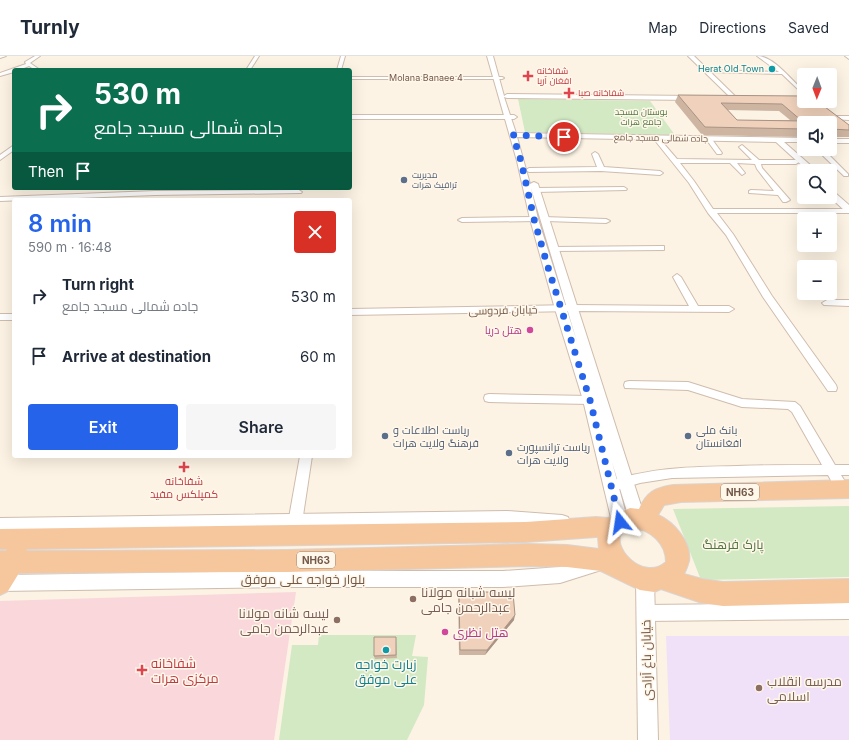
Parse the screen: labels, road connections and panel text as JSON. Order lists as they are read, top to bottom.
{
  "streets": {
    "highway": ["NH63"],
    "street": [
      "Molana Banaee 4",
      "جاده شمالی مسجد جامع",
      "خیابان فردوسی",
      "بلوار خواجه علی موفق",
      "خیابان باغ آزادی"
    ]
  },
  "crossings": [
    ["NH63", "بلوار خواجه علی موفق"],
    ["NH63", "خیابان باغ آزادی"]
  ],
  "parks": ["بوستان مسجد جامع هرات", "پارک فرهنگ"],
  "places": {
    "other": [
      "Herat Old Town",
      "مدیریت ترافیک هرات",
      "هتل دریا",
      "ریاست اطلاعات و فرهنگ ولایت هرات",
      "بانک ملی افغانستان",
      "ریاست ترانسپورت ولایت هرات",
      "لیسه شبانه مولانا عبدالرحمن جامی",
      "لیسه شانه مولانا عبدالرحمن جامی",
      "هتل نظری",
      "زبارت خواجه علی موفق",
      "مدرسه انقلاب اسلامی"
    ],
    "health": [
      "شفاخانه افغان آریا",
      "شفاخانه صبا",
      "شفاخانه کمپلکس مفید",
      "شفاخانه مرکزی هرات"
    ]
  },
  "north": "bottom",
  "page": {
    "header": "Turnly",
    "nav": ["Map", "Directions", "Saved"],
    "map_buttons": ["+", "−"],
    "turn": ["530 m", "جاده شمالی مسجد جامع"],
    "then": "Then",
    "heading": ["8 min", "590 m · 16:48"],
    "list": [
      {
        "name": "Turn right",
        "note": "جاده شمالی مسجد جامع",
        "value": "530 m"
      },
      {
        "name": "Arrive at destination",
        "value": "60 m"
      }
    ],
    "buttons": ["Exit", "Share"]
  }
}
